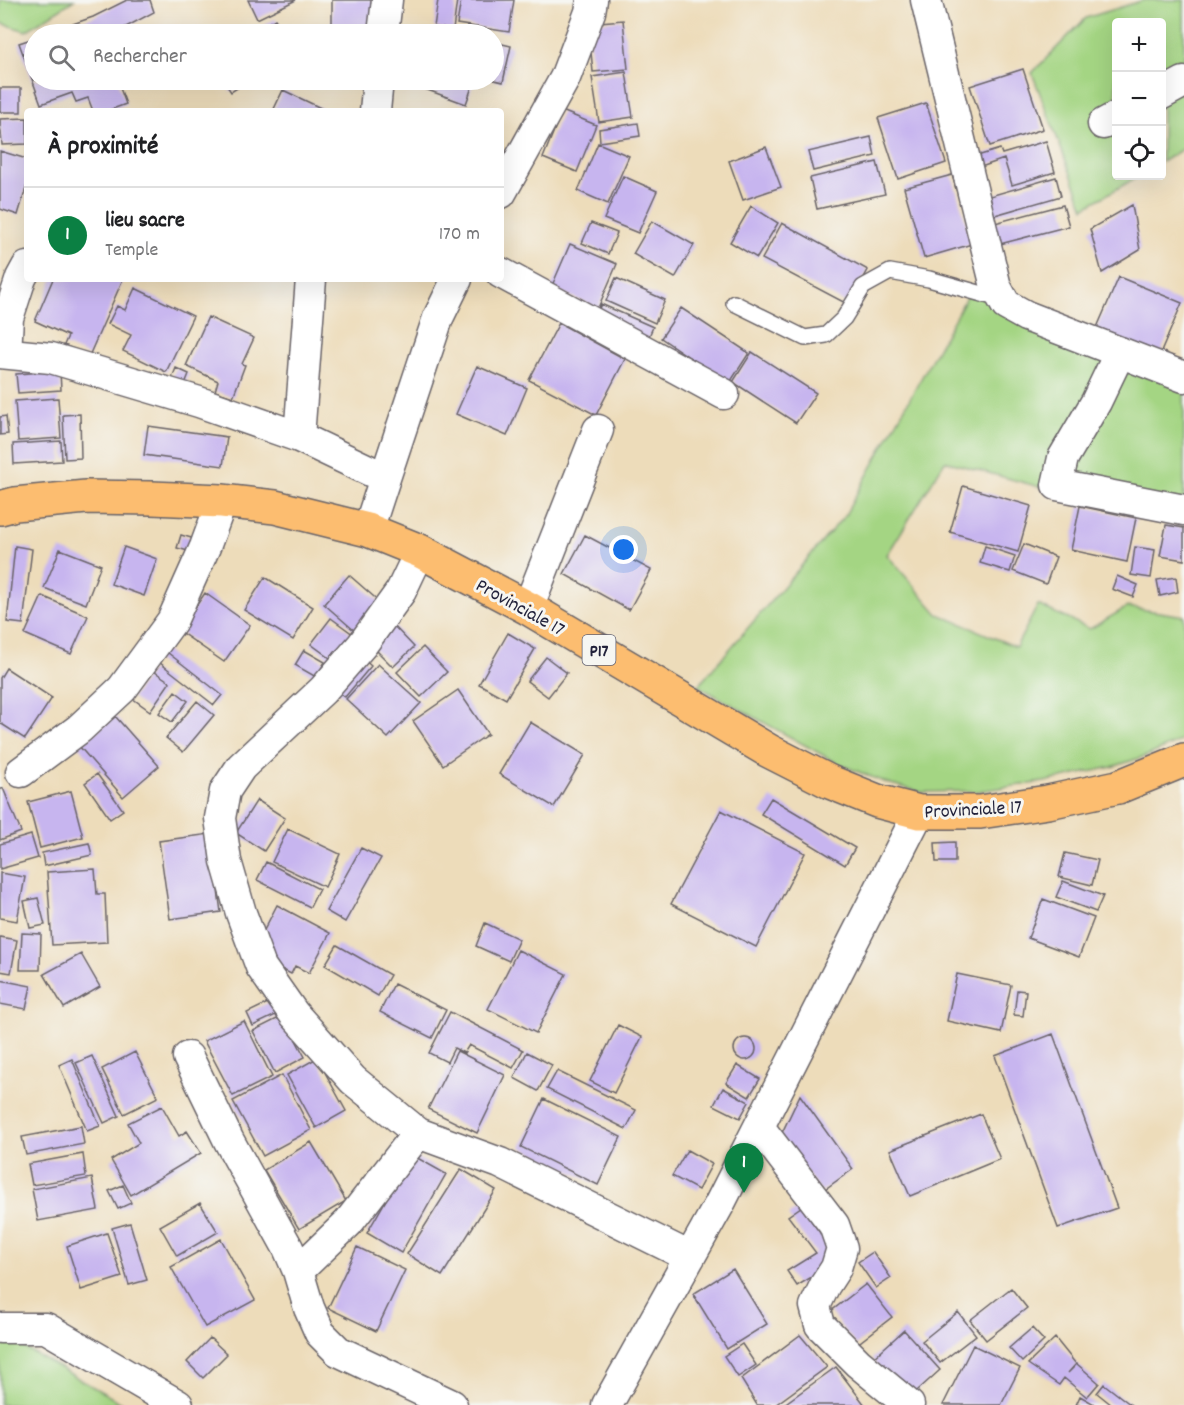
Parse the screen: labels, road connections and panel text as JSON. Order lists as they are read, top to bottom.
{
  "streets": {
    "main road": ["Provinciale 17", "P17"]
  },
  "page": {
    "map_buttons": ["+", "−"],
    "search": "Rechercher",
    "heading": "À proximité",
    "list": [
      {
        "mark": "1",
        "name": "lieu sacre",
        "note": "Temple",
        "value": "170 m"
      }
    ],
    "pins": "1"
  }
}
